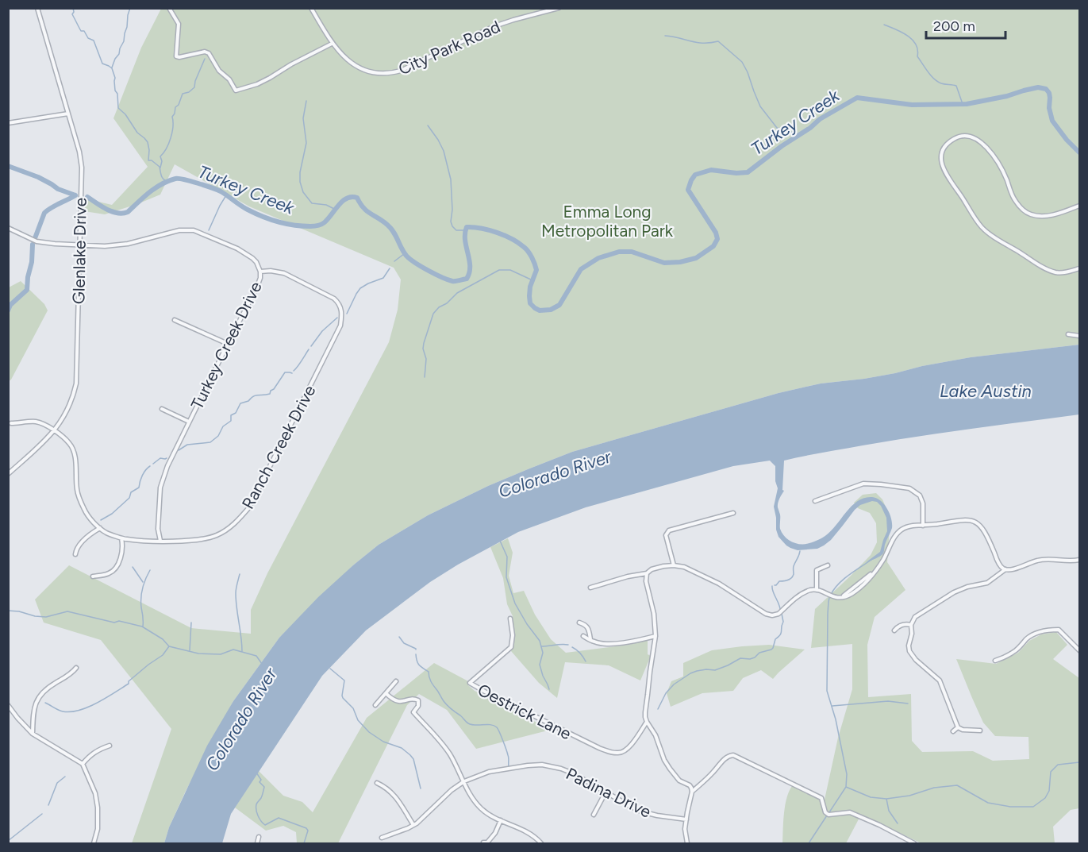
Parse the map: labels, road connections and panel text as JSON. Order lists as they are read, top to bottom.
{
  "streets": {
    "street": [
      "City Park Road",
      "Glenlake Drive",
      "Turkey Creek Drive",
      "Ranch Creek Drive",
      "Oestrick Lane",
      "Padina Drive"
    ]
  },
  "crossings": [
    ["Glenlake Drive", "Turkey Creek Drive"],
    ["Glenlake Drive", "Ranch Creek Drive"],
    ["Turkey Creek Drive", "Ranch Creek Drive"]
  ],
  "water": ["Turkey Creek", "Lake Austin", "Colorado River"],
  "parks": ["Emma Long Metropolitan Park"],
  "scale_bar": "200 m"
}
